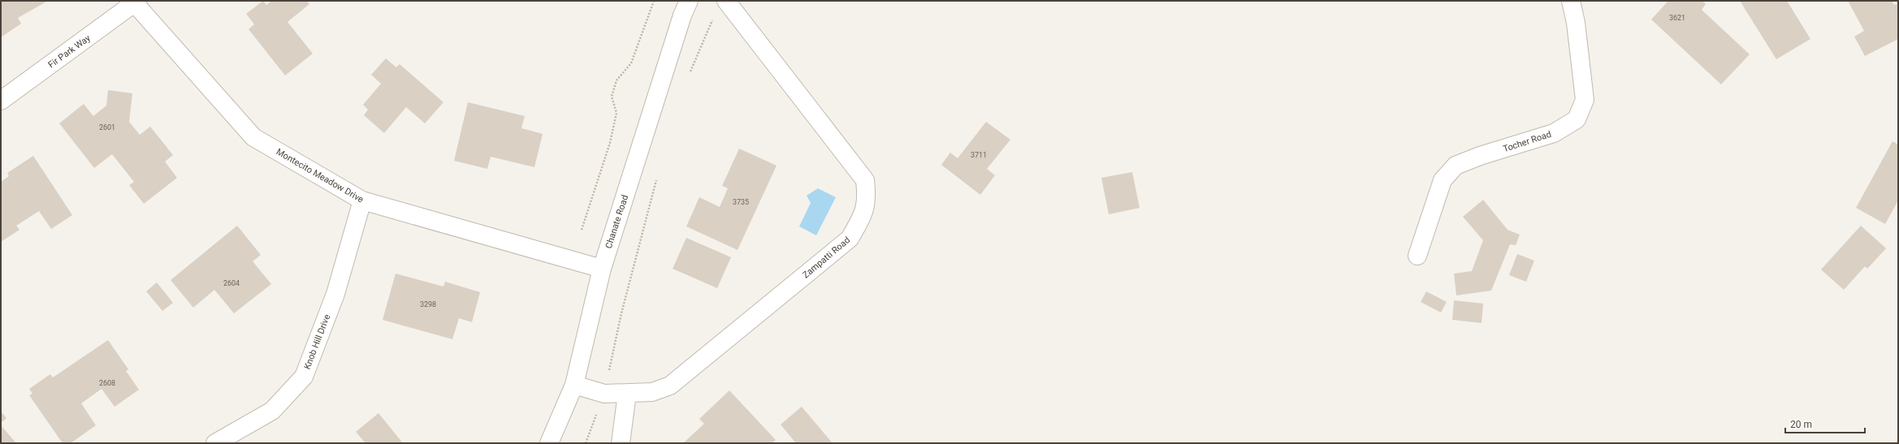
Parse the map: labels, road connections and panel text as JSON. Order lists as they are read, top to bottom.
{
  "streets": {
    "street": [
      "Fir Park Way",
      "Tocher Road",
      "Montecito Meadow Drive",
      "Chanate Road",
      "Zampatti Road",
      "Knob Hill Drive"
    ]
  },
  "crossings": [
    ["Fir Park Way", "Montecito Meadow Drive"],
    ["Montecito Meadow Drive", "Chanate Road"],
    ["Montecito Meadow Drive", "Knob Hill Drive"],
    ["Chanate Road", "Zampatti Road"]
  ],
  "house_numbers": [
    "3621",
    "2601",
    "3711",
    "3735",
    "2604",
    "3298",
    "2608"
  ],
  "scale_bar": "20 m"
}
